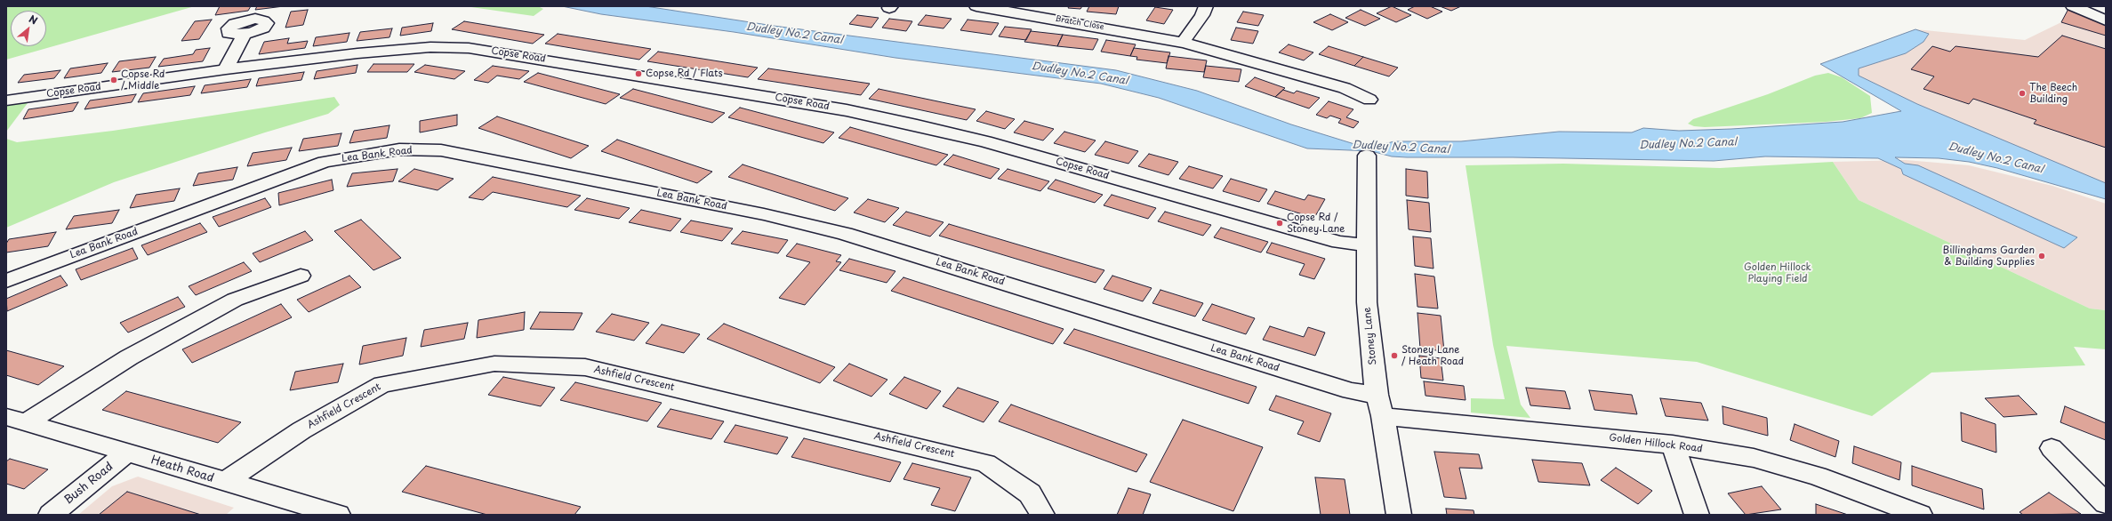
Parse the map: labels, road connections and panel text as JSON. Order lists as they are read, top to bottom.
{
  "streets": {
    "street": [
      "Bratch Close",
      "Copse Road",
      "Lea Bank Road",
      "Stoney Lane",
      "Ashfield Crescent",
      "Golden Hillock Road",
      "Heath Road",
      "Bush Road"
    ]
  },
  "crossings": [
    ["Copse Road", "Stoney Lane"],
    ["Lea Bank Road", "Stoney Lane"],
    ["Lea Bank Road", "Golden Hillock Road"],
    ["Stoney Lane", "Golden Hillock Road"],
    ["Ashfield Crescent", "Heath Road"],
    ["Heath Road", "Bush Road"]
  ],
  "water": ["Dudley No.2 Canal"],
  "parks": ["Golden Hillock Playing Field"],
  "places": [
    "Copse Rd / Flats",
    "Copse Rd / Middle",
    "The Beech Building",
    "Copse Rd / Stoney Lane",
    "Billinghams Garden & Building Supplies",
    "Stoney Lane / Heath Road"
  ],
  "north": "top right"
}
